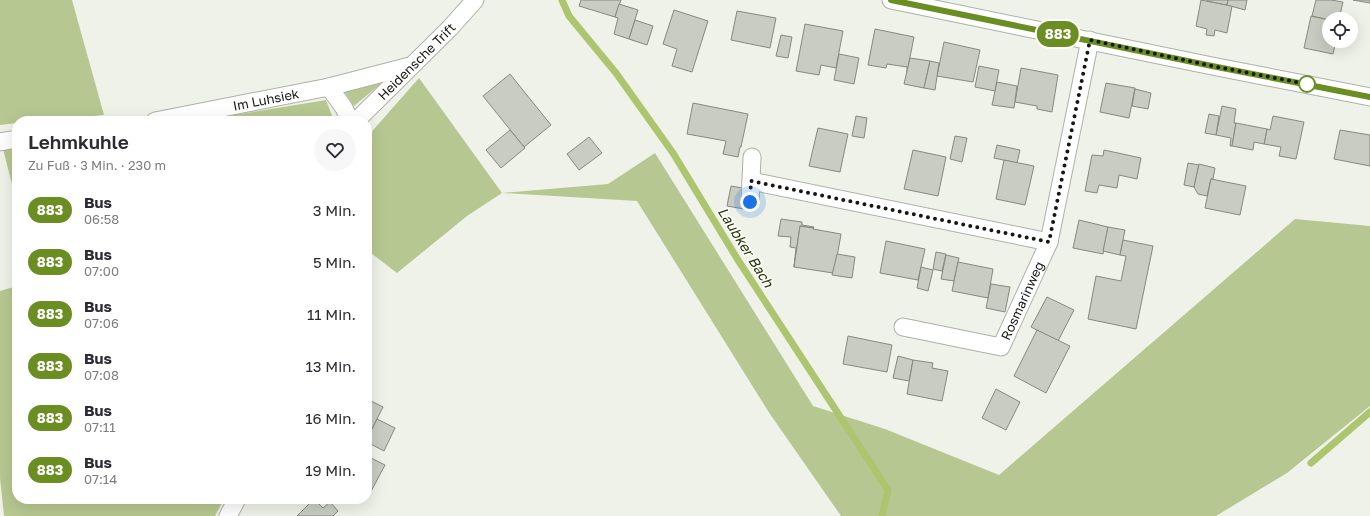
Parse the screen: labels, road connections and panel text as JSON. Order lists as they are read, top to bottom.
{
  "streets": {
    "street": ["Heidensche Trift", "Im Luhsiek", "Rosmarinweg"]
  },
  "crossings": [
    ["Heidensche Trift", "Im Luhsiek"]
  ],
  "water": ["Laubker Bach"],
  "lines": ["bus line 883"],
  "page": {
    "on_map": "883",
    "heading": ["Lehmkuhle", "Zu Fuß · 3 Min. · 230 m"],
    "list": [
      {
        "mark": "883",
        "name": "Bus",
        "note": "06:58",
        "value": "3 Min."
      },
      {
        "mark": "883",
        "name": "Bus",
        "note": "07:00",
        "value": "5 Min."
      },
      {
        "mark": "883",
        "name": "Bus",
        "note": "07:06",
        "value": "11 Min."
      },
      {
        "mark": "883",
        "name": "Bus",
        "note": "07:08",
        "value": "13 Min."
      },
      {
        "mark": "883",
        "name": "Bus",
        "note": "07:11",
        "value": "16 Min."
      },
      {
        "mark": "883",
        "name": "Bus",
        "note": "07:14",
        "value": "19 Min."
      }
    ]
  }
}
